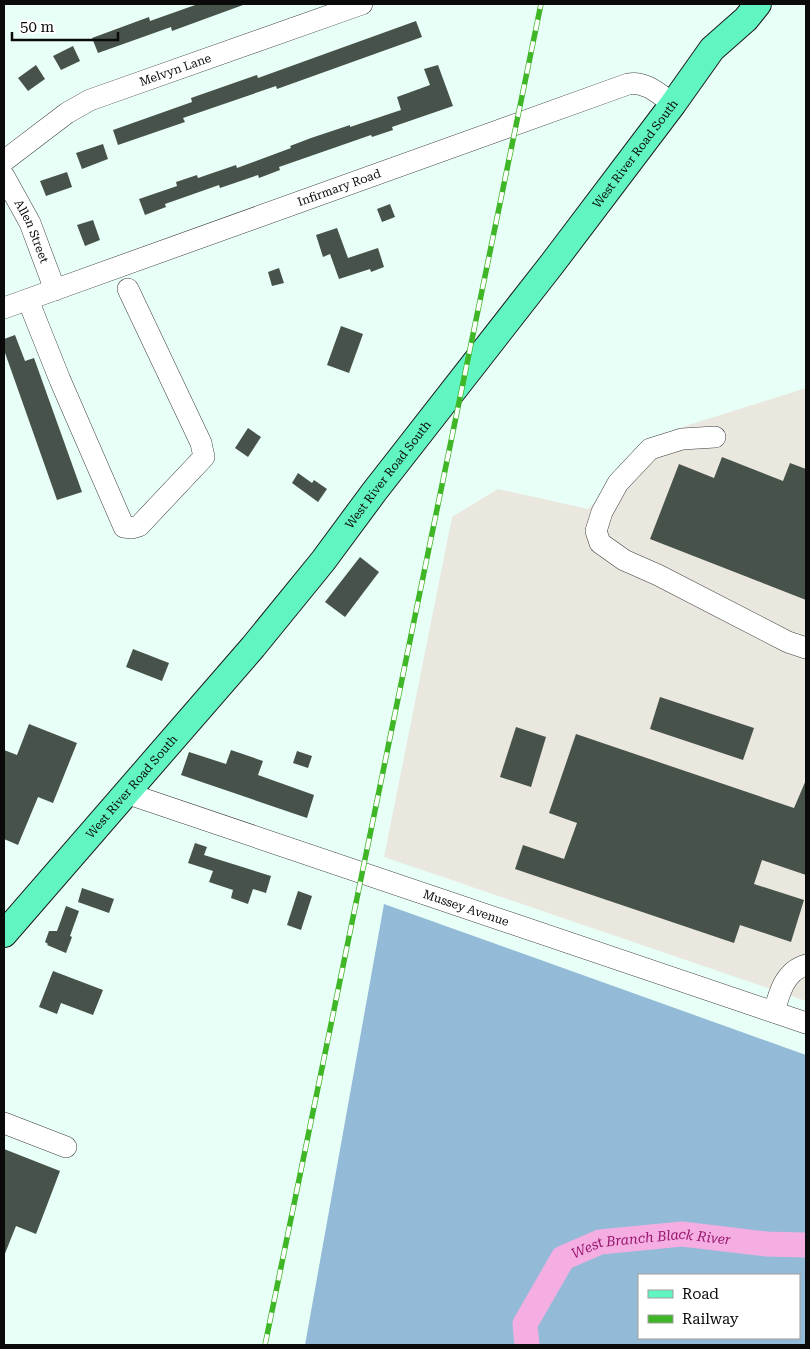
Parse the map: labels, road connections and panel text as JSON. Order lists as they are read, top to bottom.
{
  "streets": {
    "main road": ["West River Road South"],
    "street": [
      "Melvyn Lane",
      "Infirmary Road",
      "Allen Street",
      "Mussey Avenue"
    ]
  },
  "crossings": [
    ["West River Road South", "Infirmary Road"],
    ["West River Road South", "Mussey Avenue"],
    ["Infirmary Road", "Allen Street"]
  ],
  "water": ["West Branch Black River"],
  "legend": ["Road", "Railway"],
  "scale_bar": "50 m"
}
